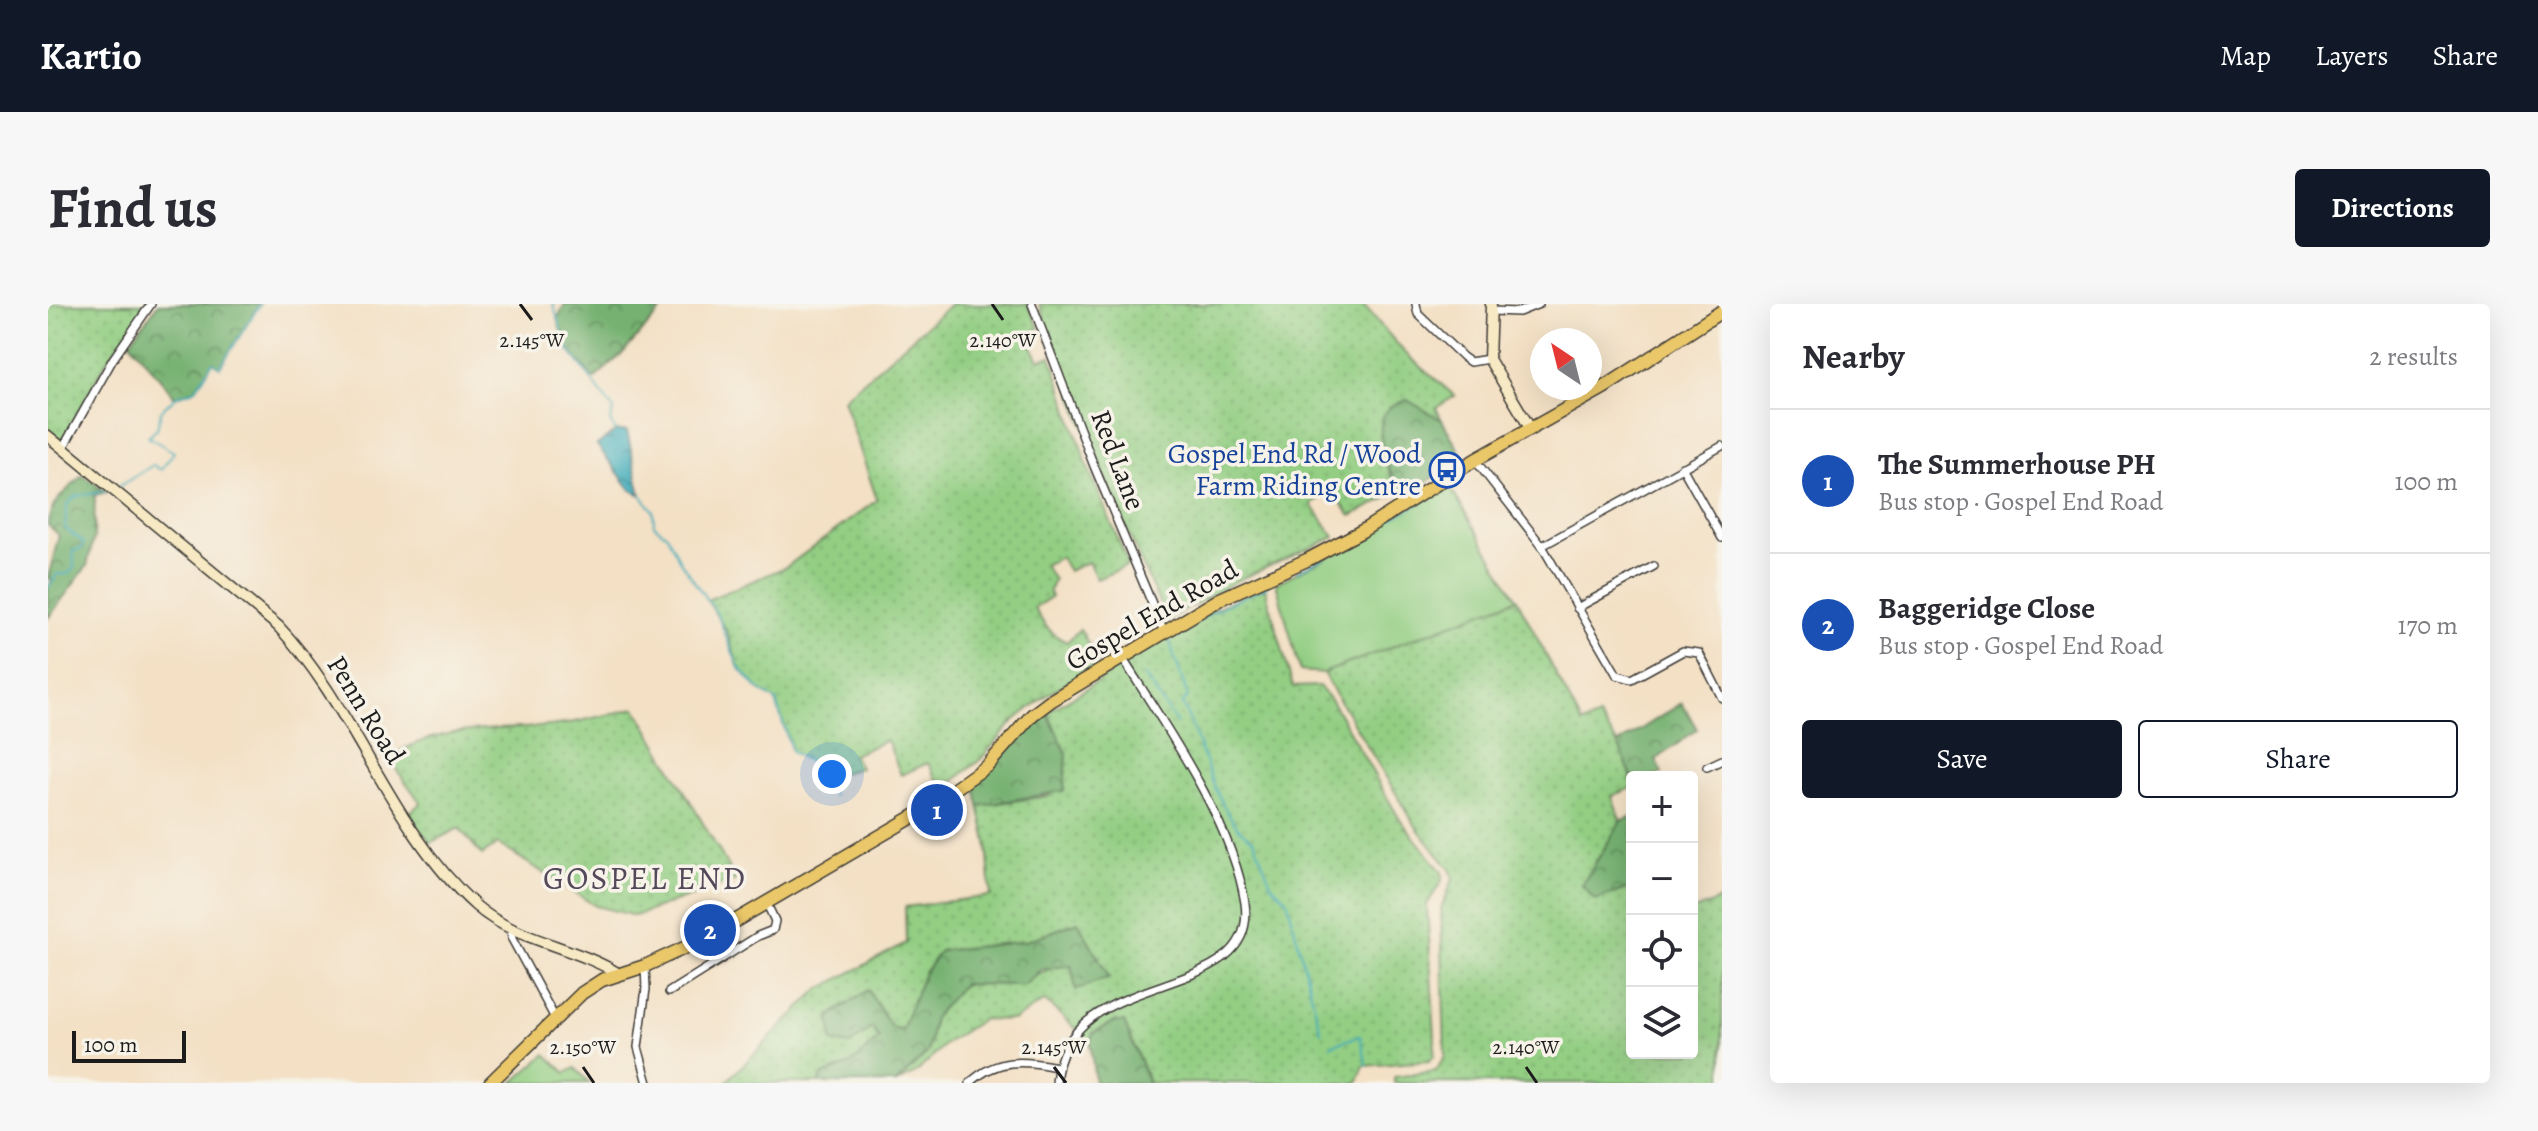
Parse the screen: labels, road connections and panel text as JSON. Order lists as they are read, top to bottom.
{
  "streets": {
    "main road": ["Gospel End Road"],
    "street": ["Red Lane", "Penn Road"]
  },
  "crossings": [
    ["Red Lane", "Gospel End Road"],
    ["Gospel End Road", "Penn Road"]
  ],
  "districts": ["GOSPEL END"],
  "places": {
    "bus stop": ["Gospel End Rd / Wood Farm Riding Centre"]
  },
  "scale_bar": "100 m",
  "north": "top left",
  "page": {
    "header": "Kartio",
    "nav": ["Map", "Layers", "Share"],
    "buttons": [
      "Directions",
      ["Save", "Share"]
    ],
    "title": "Find us",
    "heading": ["Nearby", "2 results"],
    "list": [
      {
        "mark": "1",
        "name": "The Summerhouse PH",
        "note": "Bus stop · Gospel End Road",
        "value": "100 m"
      },
      {
        "mark": "2",
        "name": "Baggeridge Close",
        "note": "Bus stop · Gospel End Road",
        "value": "170 m"
      }
    ],
    "map_buttons": ["+", "−"],
    "pins": ["1", "2"],
    "scale": "100 m"
  },
  "coordinates": ["2.145°W", "2.140°W", "2.150°W"]
}
